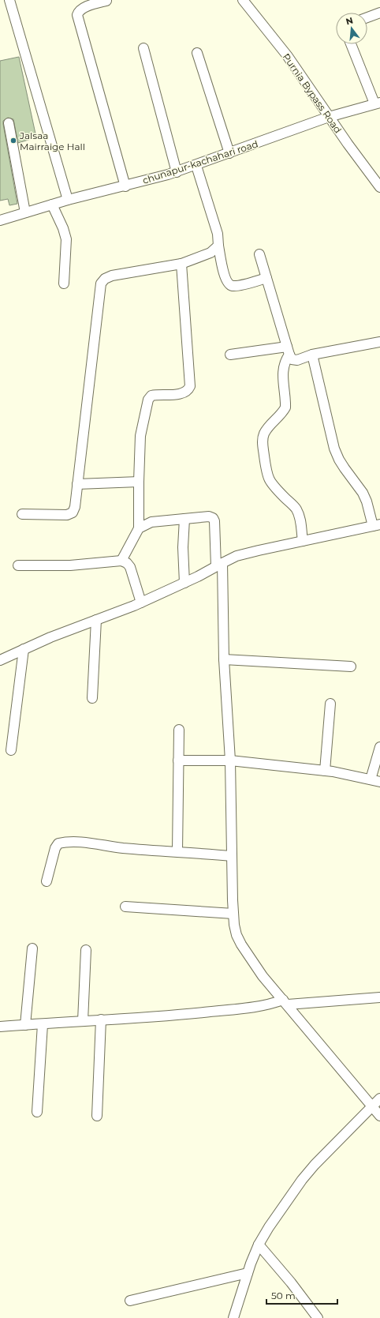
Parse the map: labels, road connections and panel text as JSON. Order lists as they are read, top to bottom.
{
  "streets": {
    "street": ["Purnia Bypass Road", "chunapur-kachahari road"]
  },
  "crossings": [
    ["Purnia Bypass Road", "chunapur-kachahari road"]
  ],
  "places": ["Jalsaa Mairraige Hall"],
  "scale_bar": "50 m",
  "north": "top"
}
